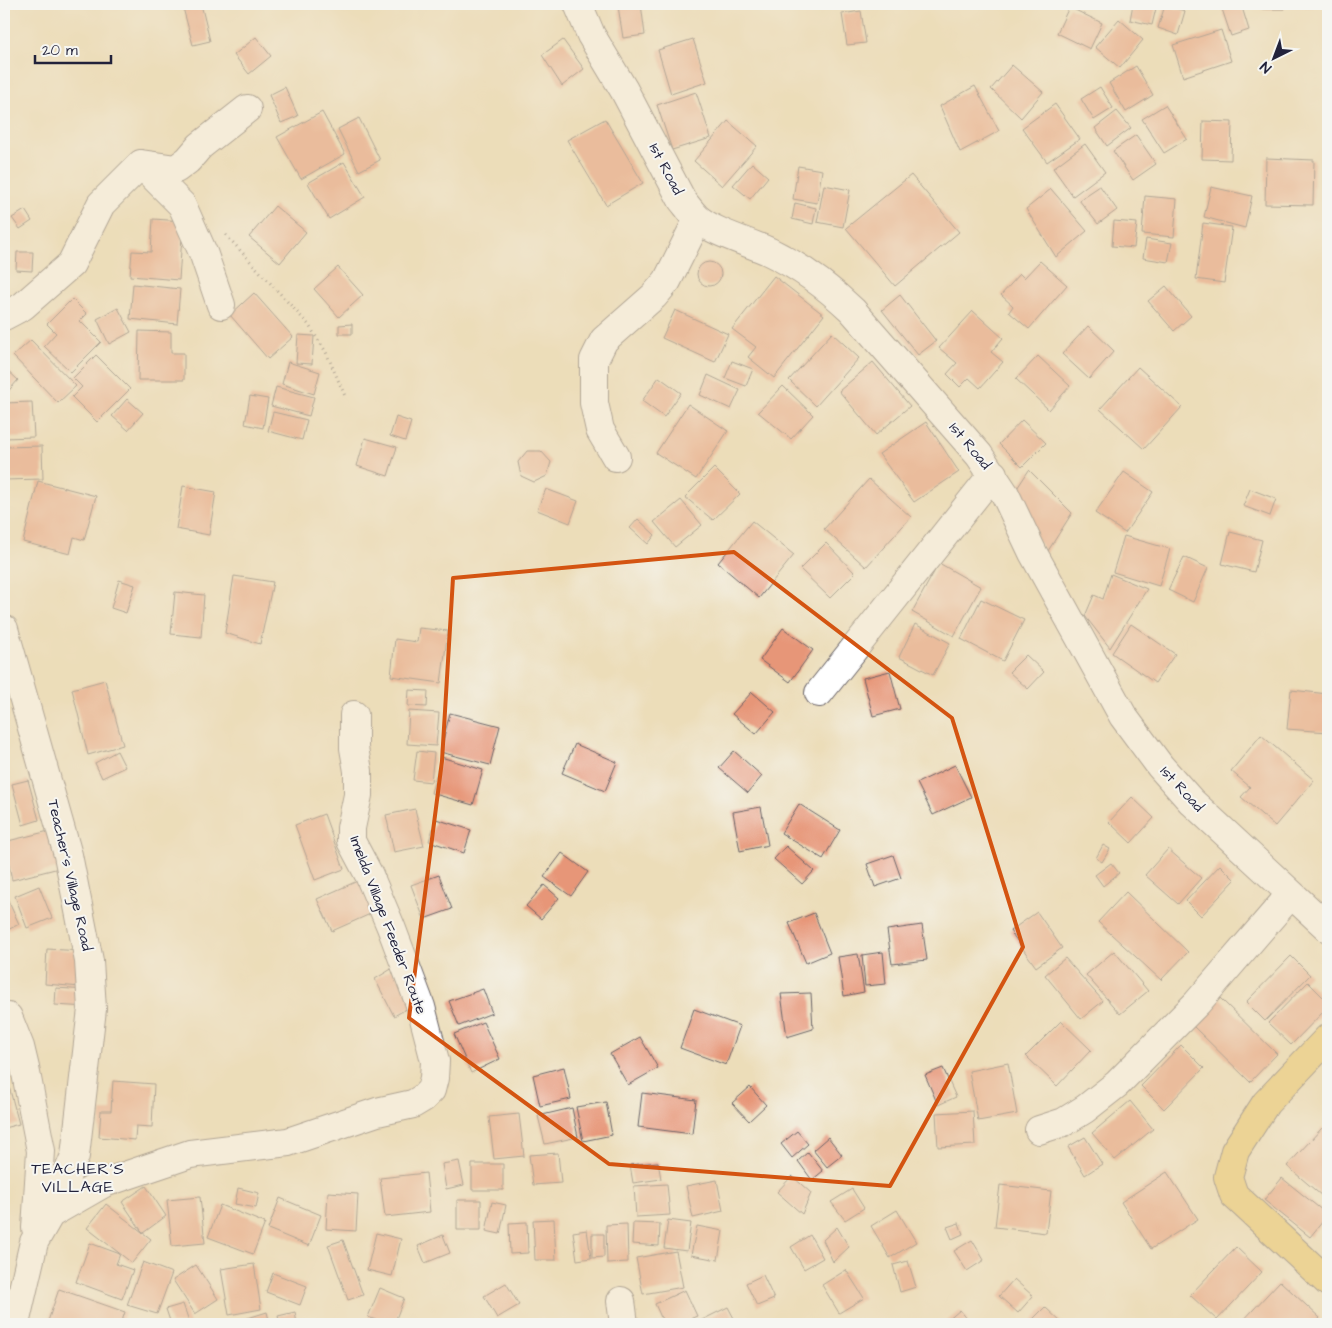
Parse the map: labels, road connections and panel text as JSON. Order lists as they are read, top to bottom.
{
  "streets": {
    "street": ["1st Road", "Teacher's Village Road", "Imelda Village Feeder Route"]
  },
  "crossings": [
    ["Teacher's Village Road", "Imelda Village Feeder Route"]
  ],
  "districts": ["TEACHER'S VILLAGE"],
  "scale_bar": "20 m",
  "north": "bottom left"
}
